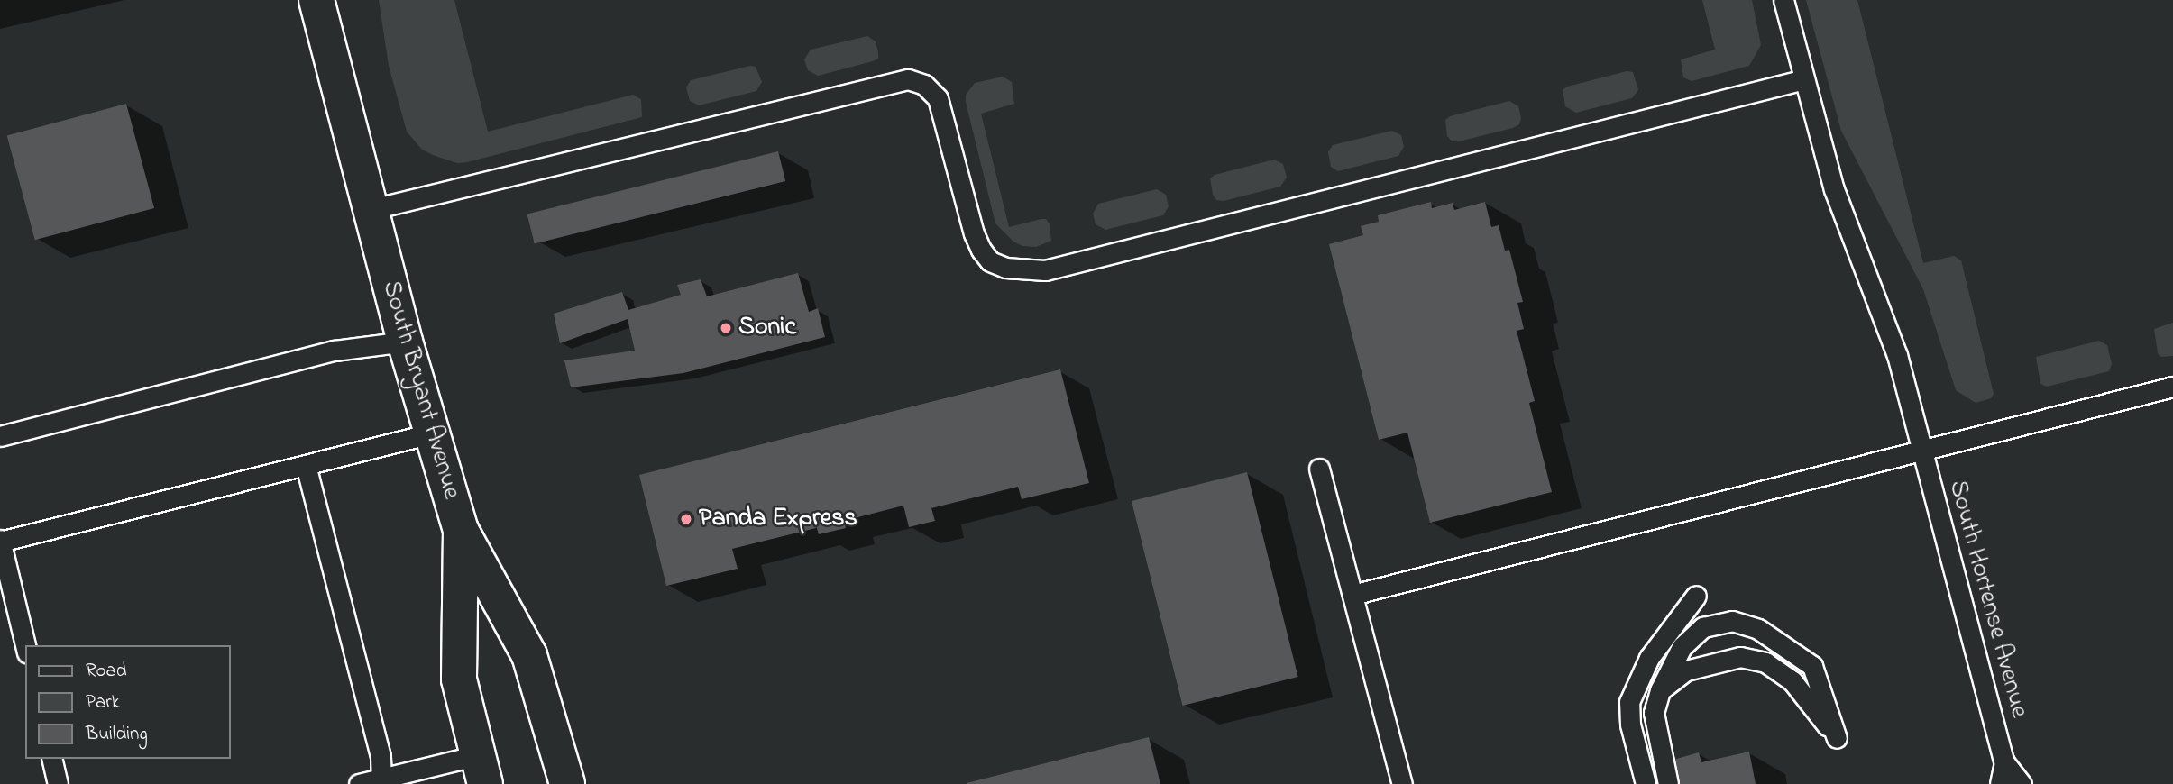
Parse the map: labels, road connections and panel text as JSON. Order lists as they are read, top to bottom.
{
  "streets": {
    "main road": ["South Bryant Avenue"],
    "lane": ["South Hortense Avenue"]
  },
  "places": ["Sonic", "Panda Express"],
  "legend": ["Road", "Park", "Building"]
}
